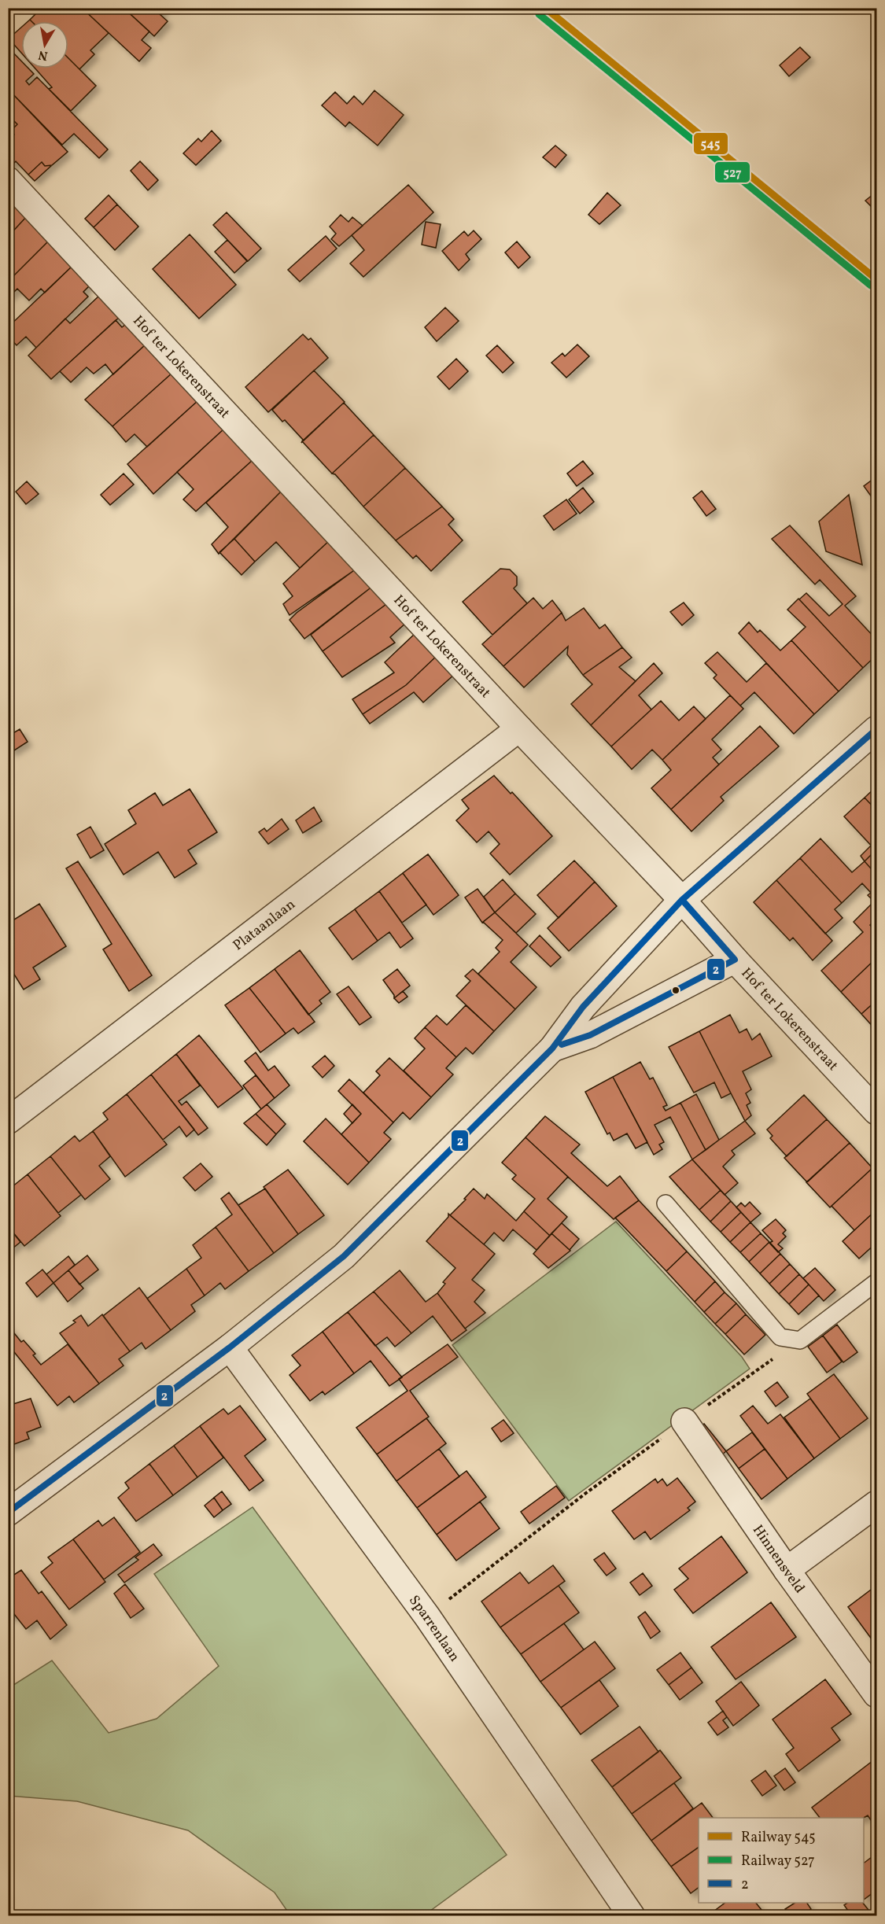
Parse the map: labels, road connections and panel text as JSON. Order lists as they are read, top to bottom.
{
  "streets": {
    "street": [
      "Hof ter Lokerenstraat",
      "Plataanlaan",
      "Hinnensveld",
      "Sparrenlaan"
    ]
  },
  "crossings": [
    ["Hof ter Lokerenstraat", "Plataanlaan"]
  ],
  "lines": ["rail line 545", "rail line 527", "transit line 2"],
  "legend": ["Railway 545", "Railway 527", "2"],
  "north": "bottom"
}
